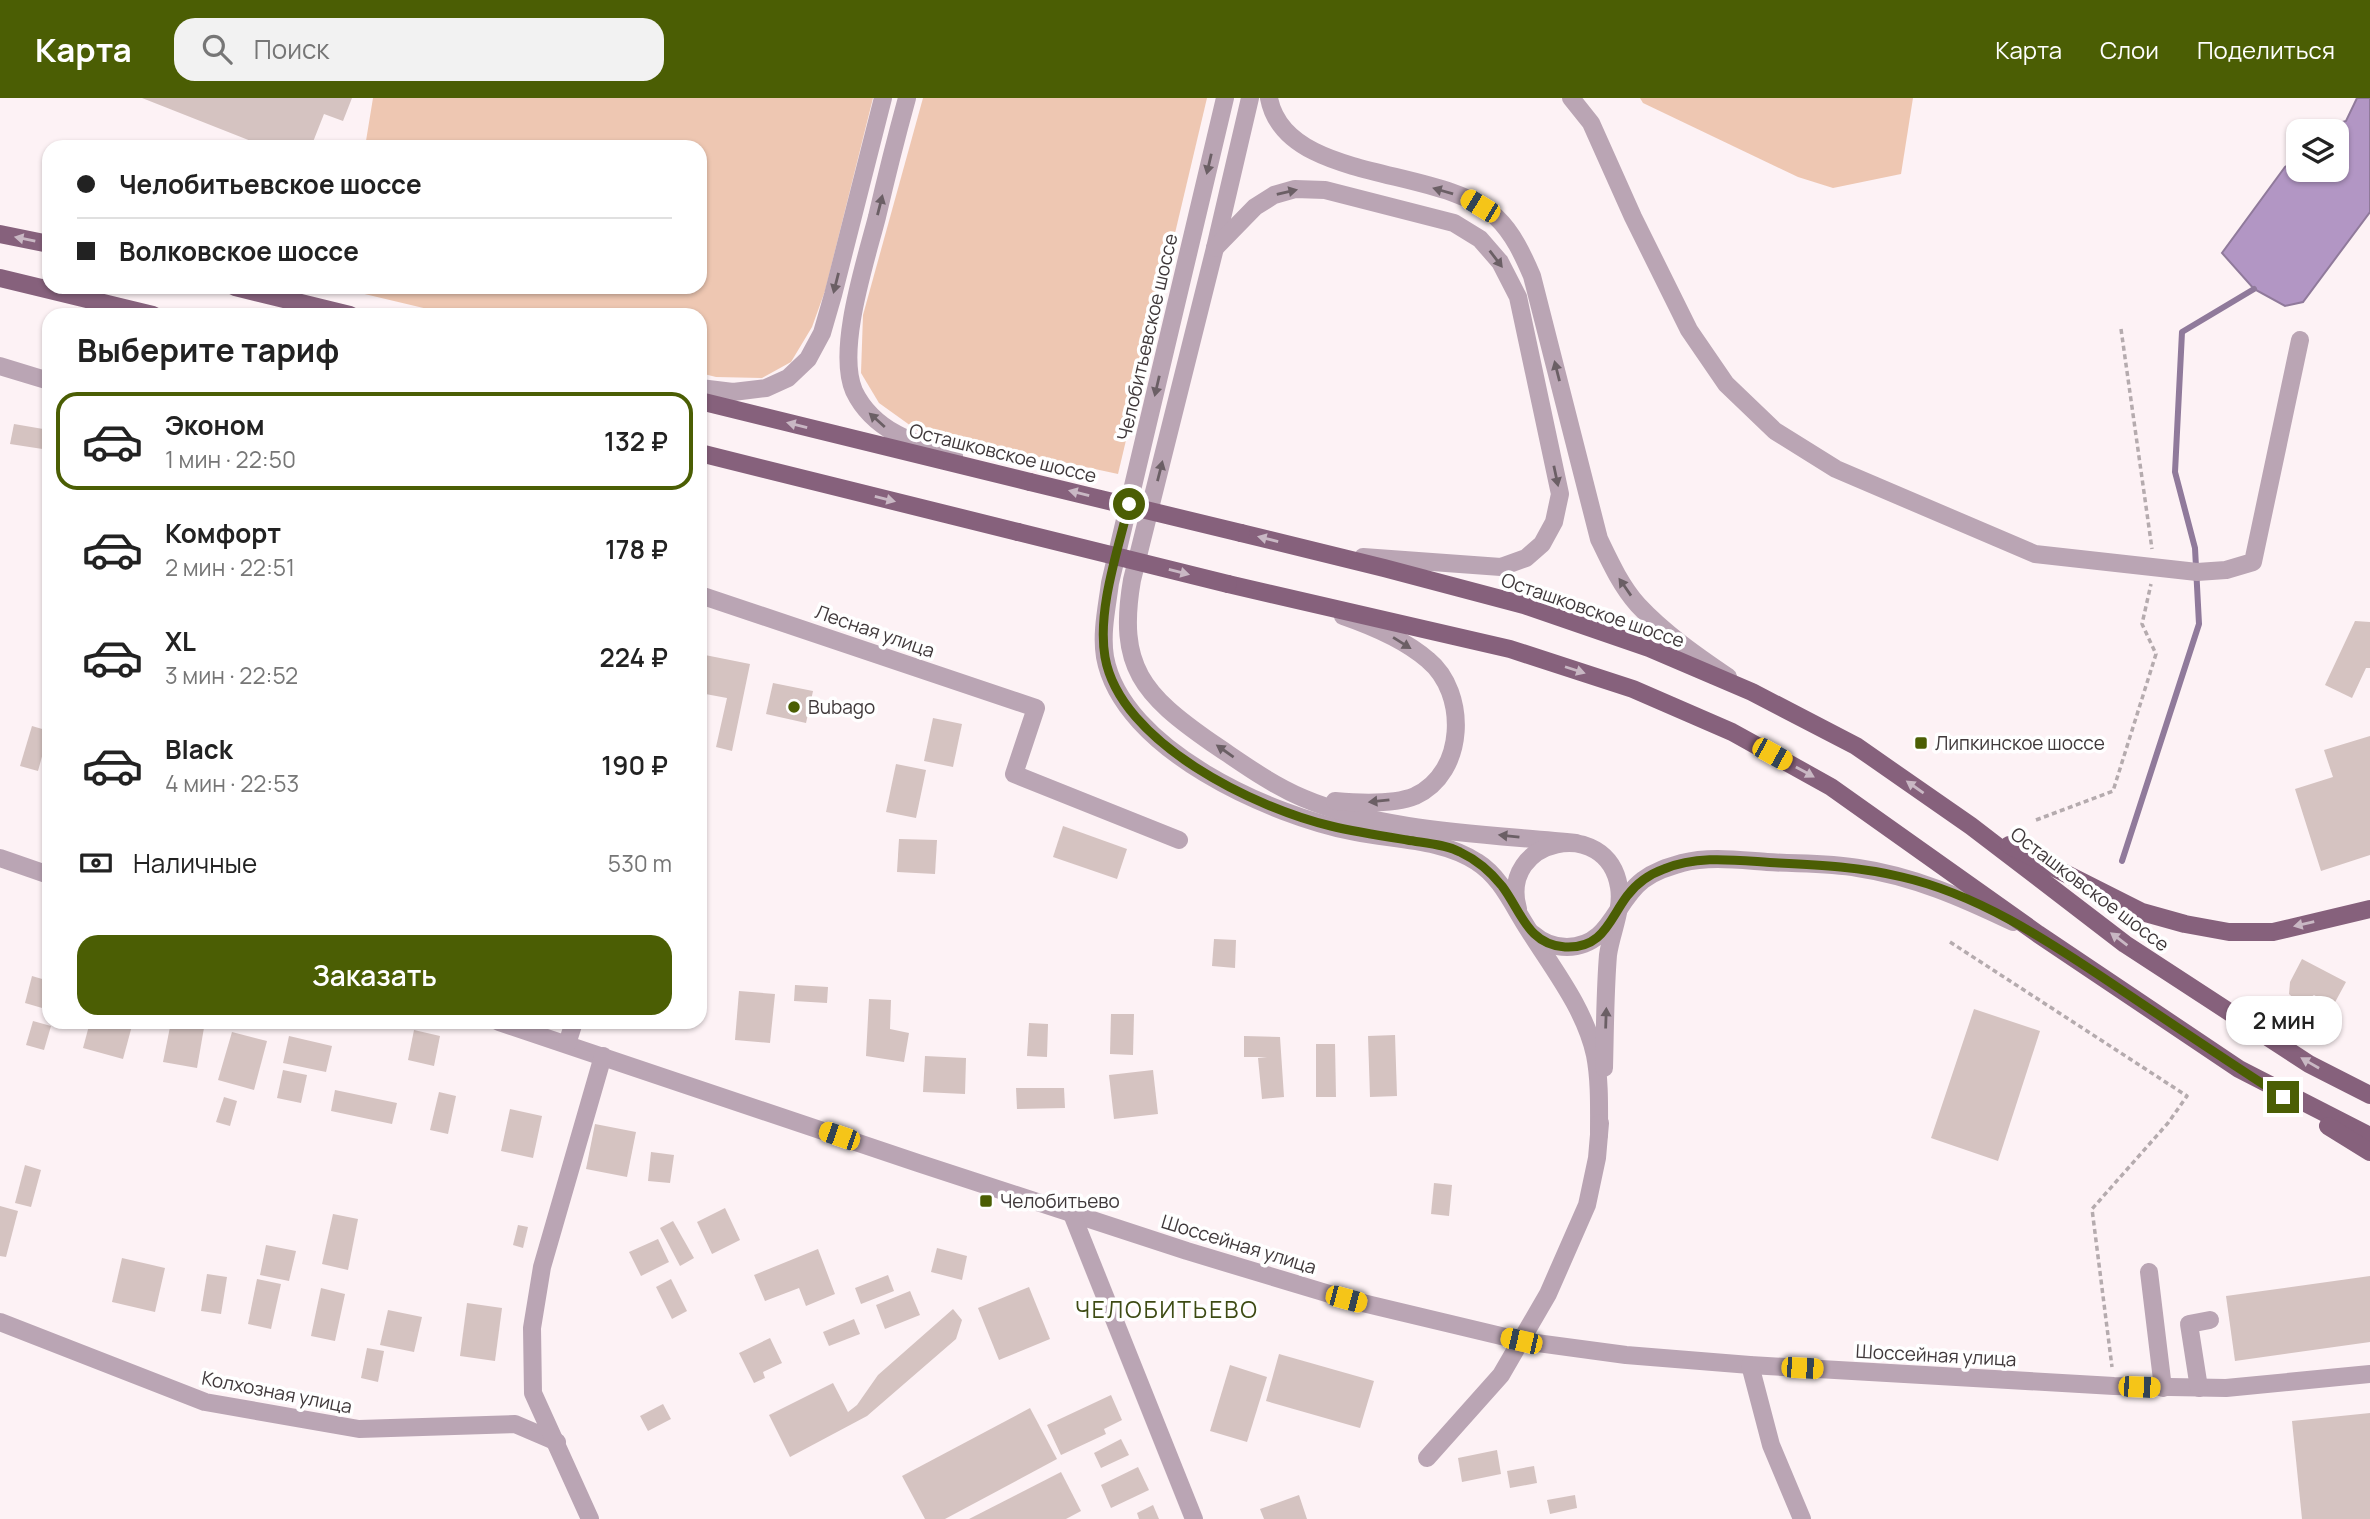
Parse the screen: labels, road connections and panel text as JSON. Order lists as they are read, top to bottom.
{
  "streets": {
    "main road": ["Осташковское шоссе"],
    "street": [
      "Челобитьевское шоссе",
      "Лесная улица",
      "Шоссейная улица",
      "Колхозная улица"
    ]
  },
  "crossings": [
    ["Челобитьевское шоссе", "Шоссейная улица"]
  ],
  "districts": ["ЧЕЛОБИТЬЕВО"],
  "places": {
    "other": ["Bubago"],
    "transit": ["Липкинское шоссе", "Челобитьево"]
  },
  "page": {
    "header": "Карта",
    "search": "Поиск",
    "nav": ["Карта", "Слои", "Поделиться"],
    "banner": ["Челобитьевское шоссе", "Волковское шоссе"],
    "heading": "Выберите тариф",
    "list": [
      {
        "name": "Эконом",
        "note": "1 мин · 22:50",
        "value": "132 ₽"
      },
      {
        "name": "Комфорт",
        "note": "2 мин · 22:51",
        "value": "178 ₽"
      },
      {
        "name": "XL",
        "note": "3 мин · 22:52",
        "value": "224 ₽"
      },
      {
        "name": "Black",
        "note": "4 мин · 22:53",
        "value": "190 ₽"
      }
    ],
    "pay": ["Наличные", "530 m"],
    "buttons": "Заказать",
    "bubble": "2 мин"
  }
}
